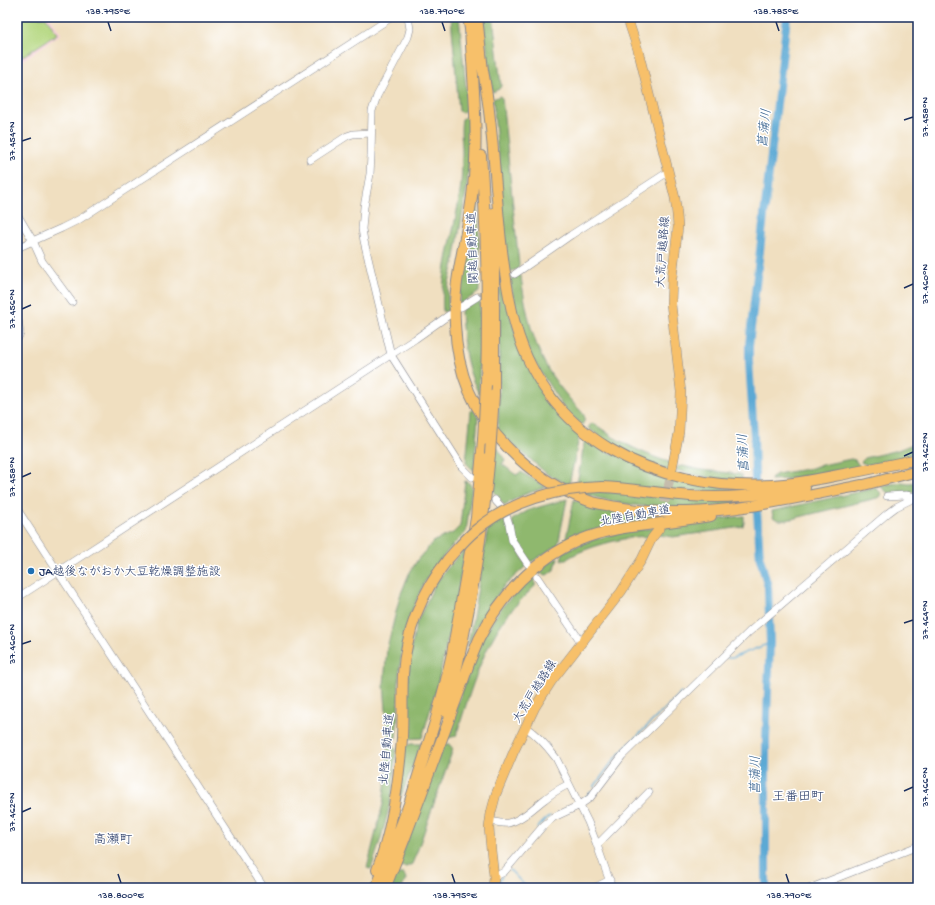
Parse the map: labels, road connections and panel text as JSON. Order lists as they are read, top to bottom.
{
  "streets": {
    "highway": ["関越自動車道", "北陸自動車道"],
    "main road": ["大荒戸越路線"]
  },
  "crossings": [
    ["関越自動車道", "北陸自動車道"]
  ],
  "districts": ["王番田町", "高瀬町"],
  "water": ["菖蒲川"],
  "places": ["JA越後ながおか大豆乾燥調整施設"],
  "coordinates": [
    "138.795°E",
    "138.790°E",
    "138.785°E",
    "37.458°N",
    "37.454°N",
    "37.460°N",
    "37.456°N",
    "37.462°N",
    "37.464°N",
    "37.466°N",
    "138.800°E"
  ]
}
